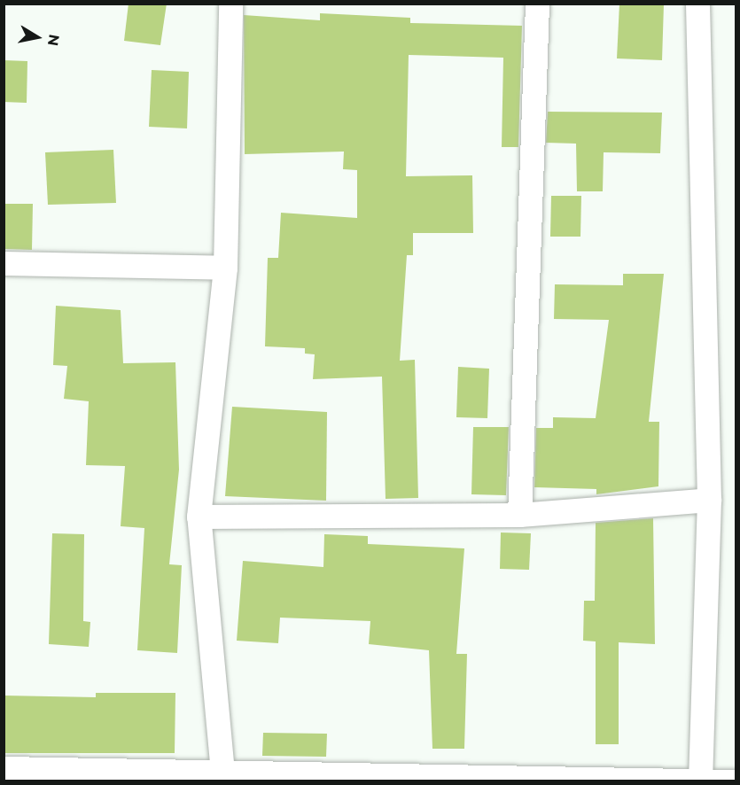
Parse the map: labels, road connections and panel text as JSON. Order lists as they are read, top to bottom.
{
  "north": "right"
}
